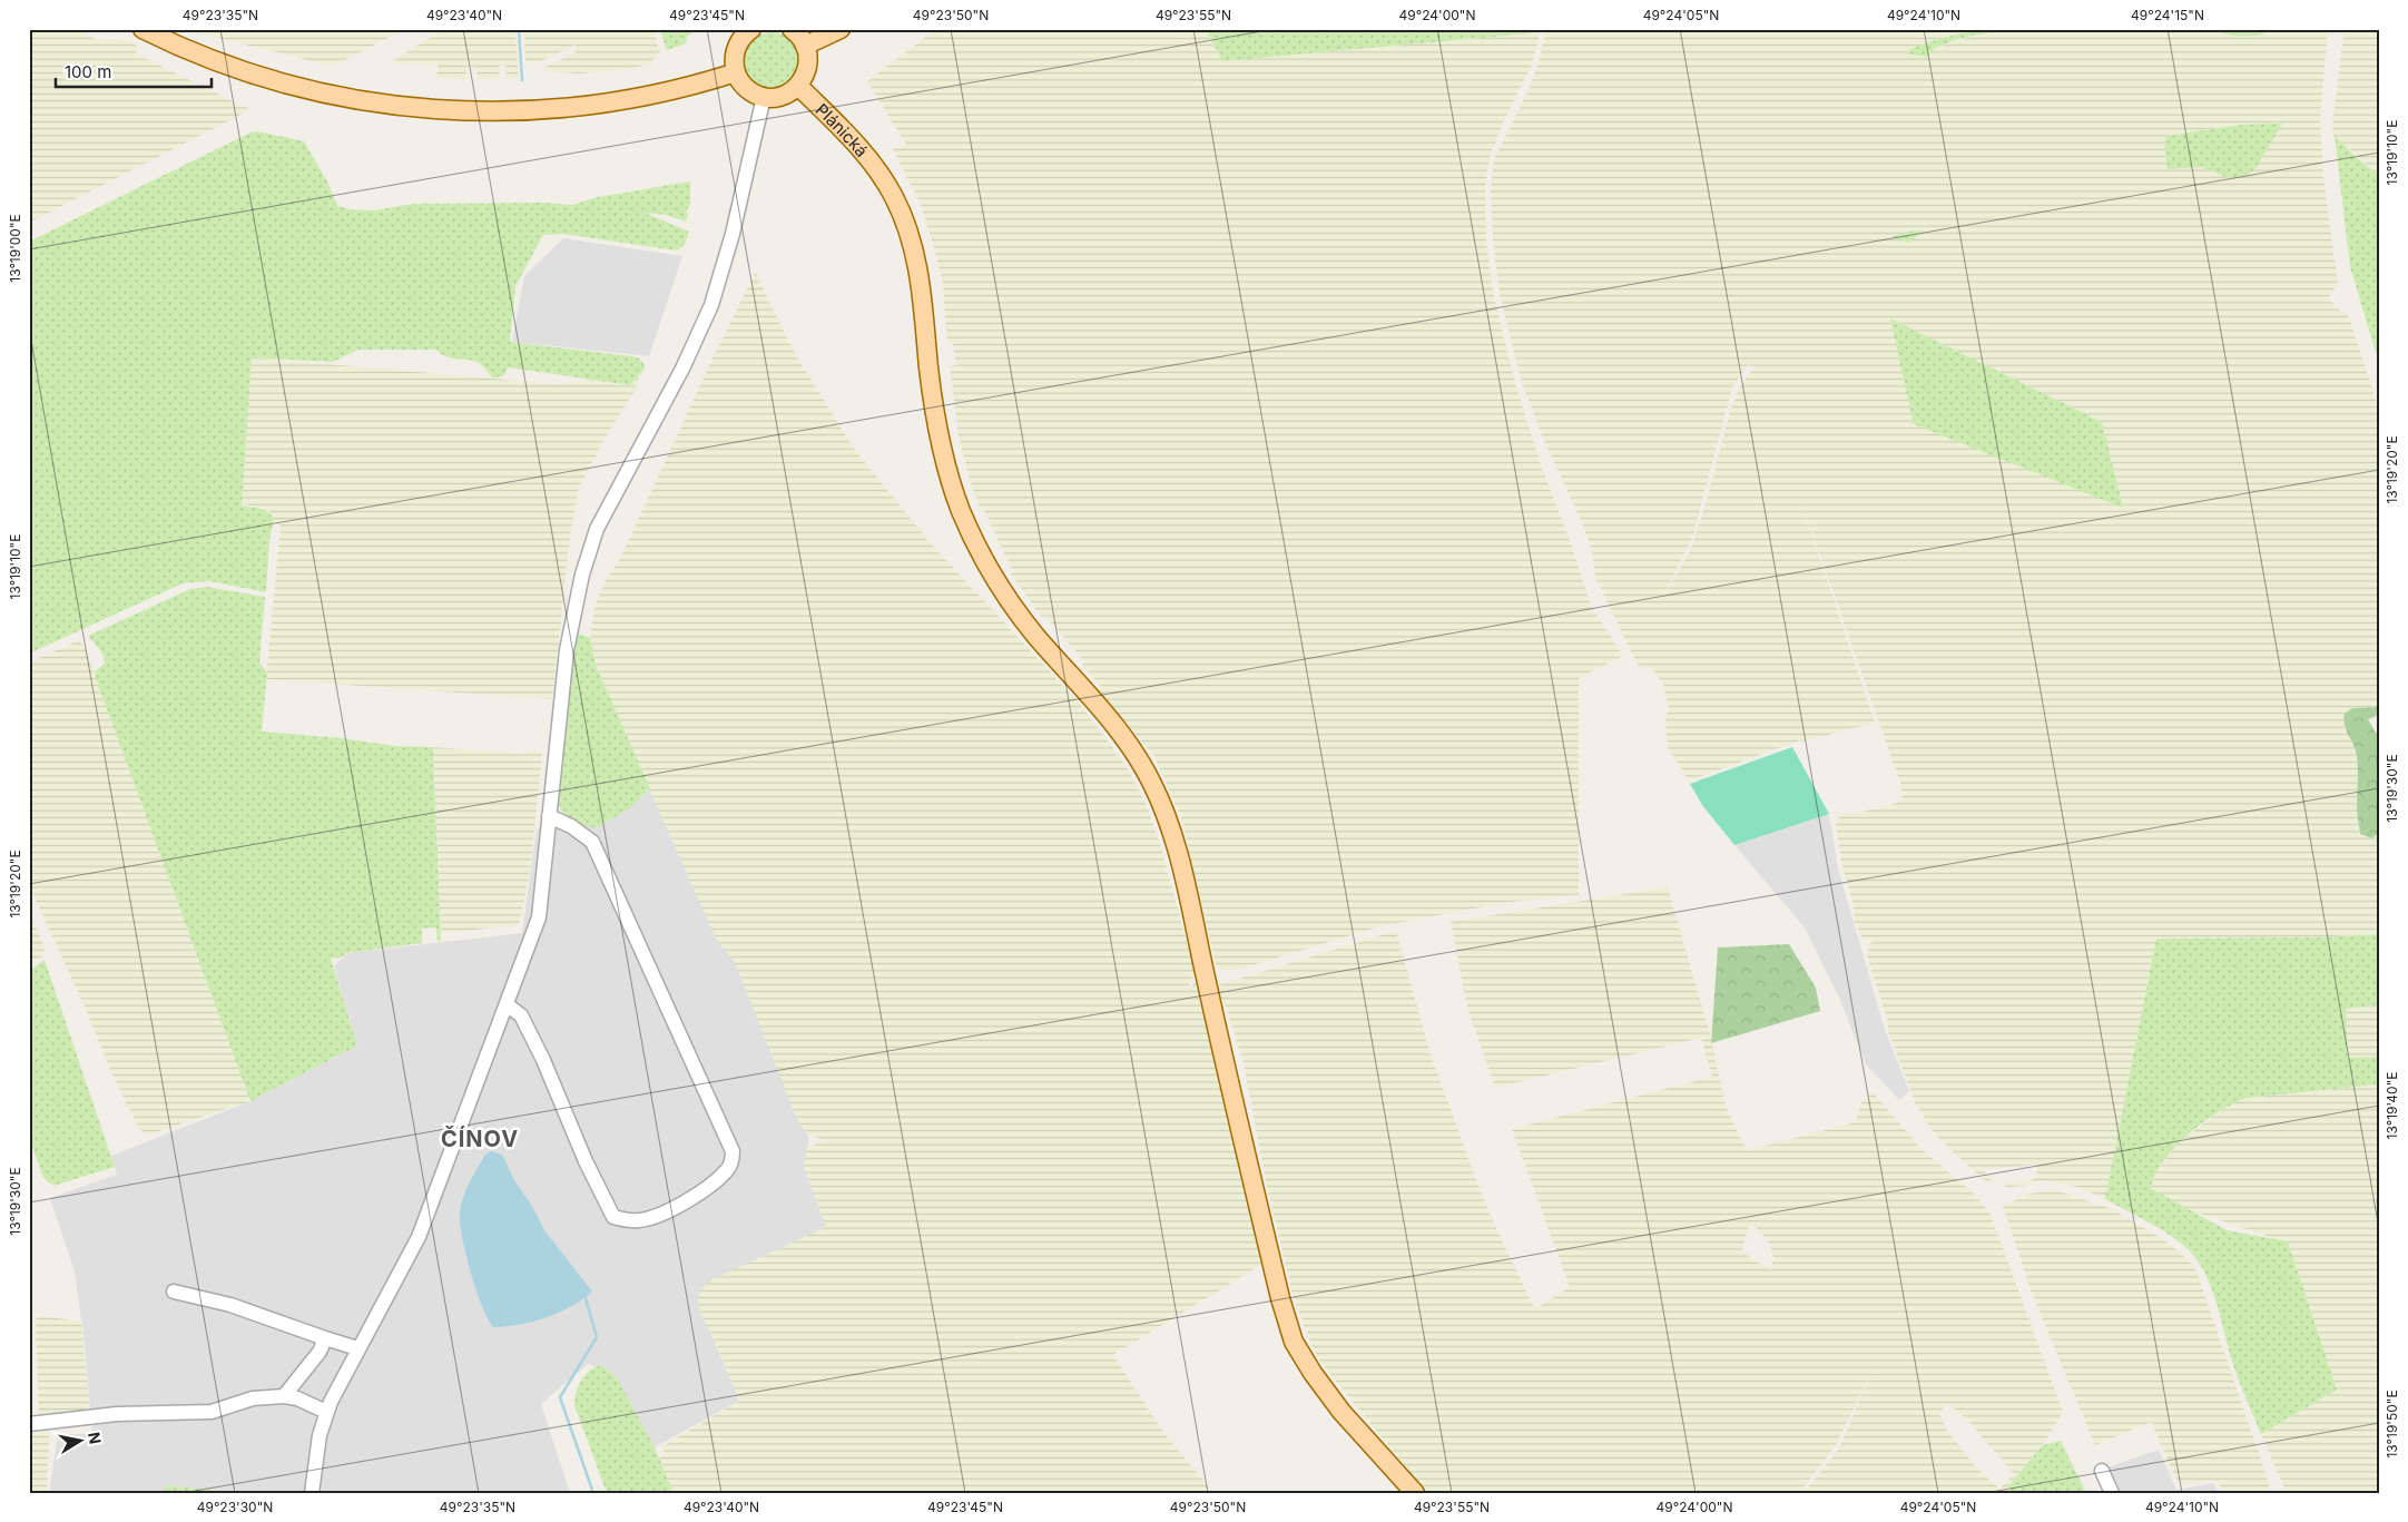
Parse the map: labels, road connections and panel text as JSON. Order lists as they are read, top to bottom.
{
  "streets": {
    "main road": ["Plánická"]
  },
  "districts": ["ČÍNOV"],
  "scale_bar": "100 m",
  "north": "right",
  "coordinates": [
    "49°23'35\"N",
    "49°23'40\"N",
    "49°23'45\"N",
    "49°23'50\"N",
    "49°23'55\"N",
    "49°24'00\"N",
    "49°24'05\"N",
    "49°24'10\"N",
    "49°24'15\"N",
    "13°19'10\"E",
    "13°19'00\"E",
    "13°19'20\"E",
    "13°19'30\"E",
    "13°19'40\"E",
    "13°19'50\"E",
    "49°23'30\"N"
  ]
}
